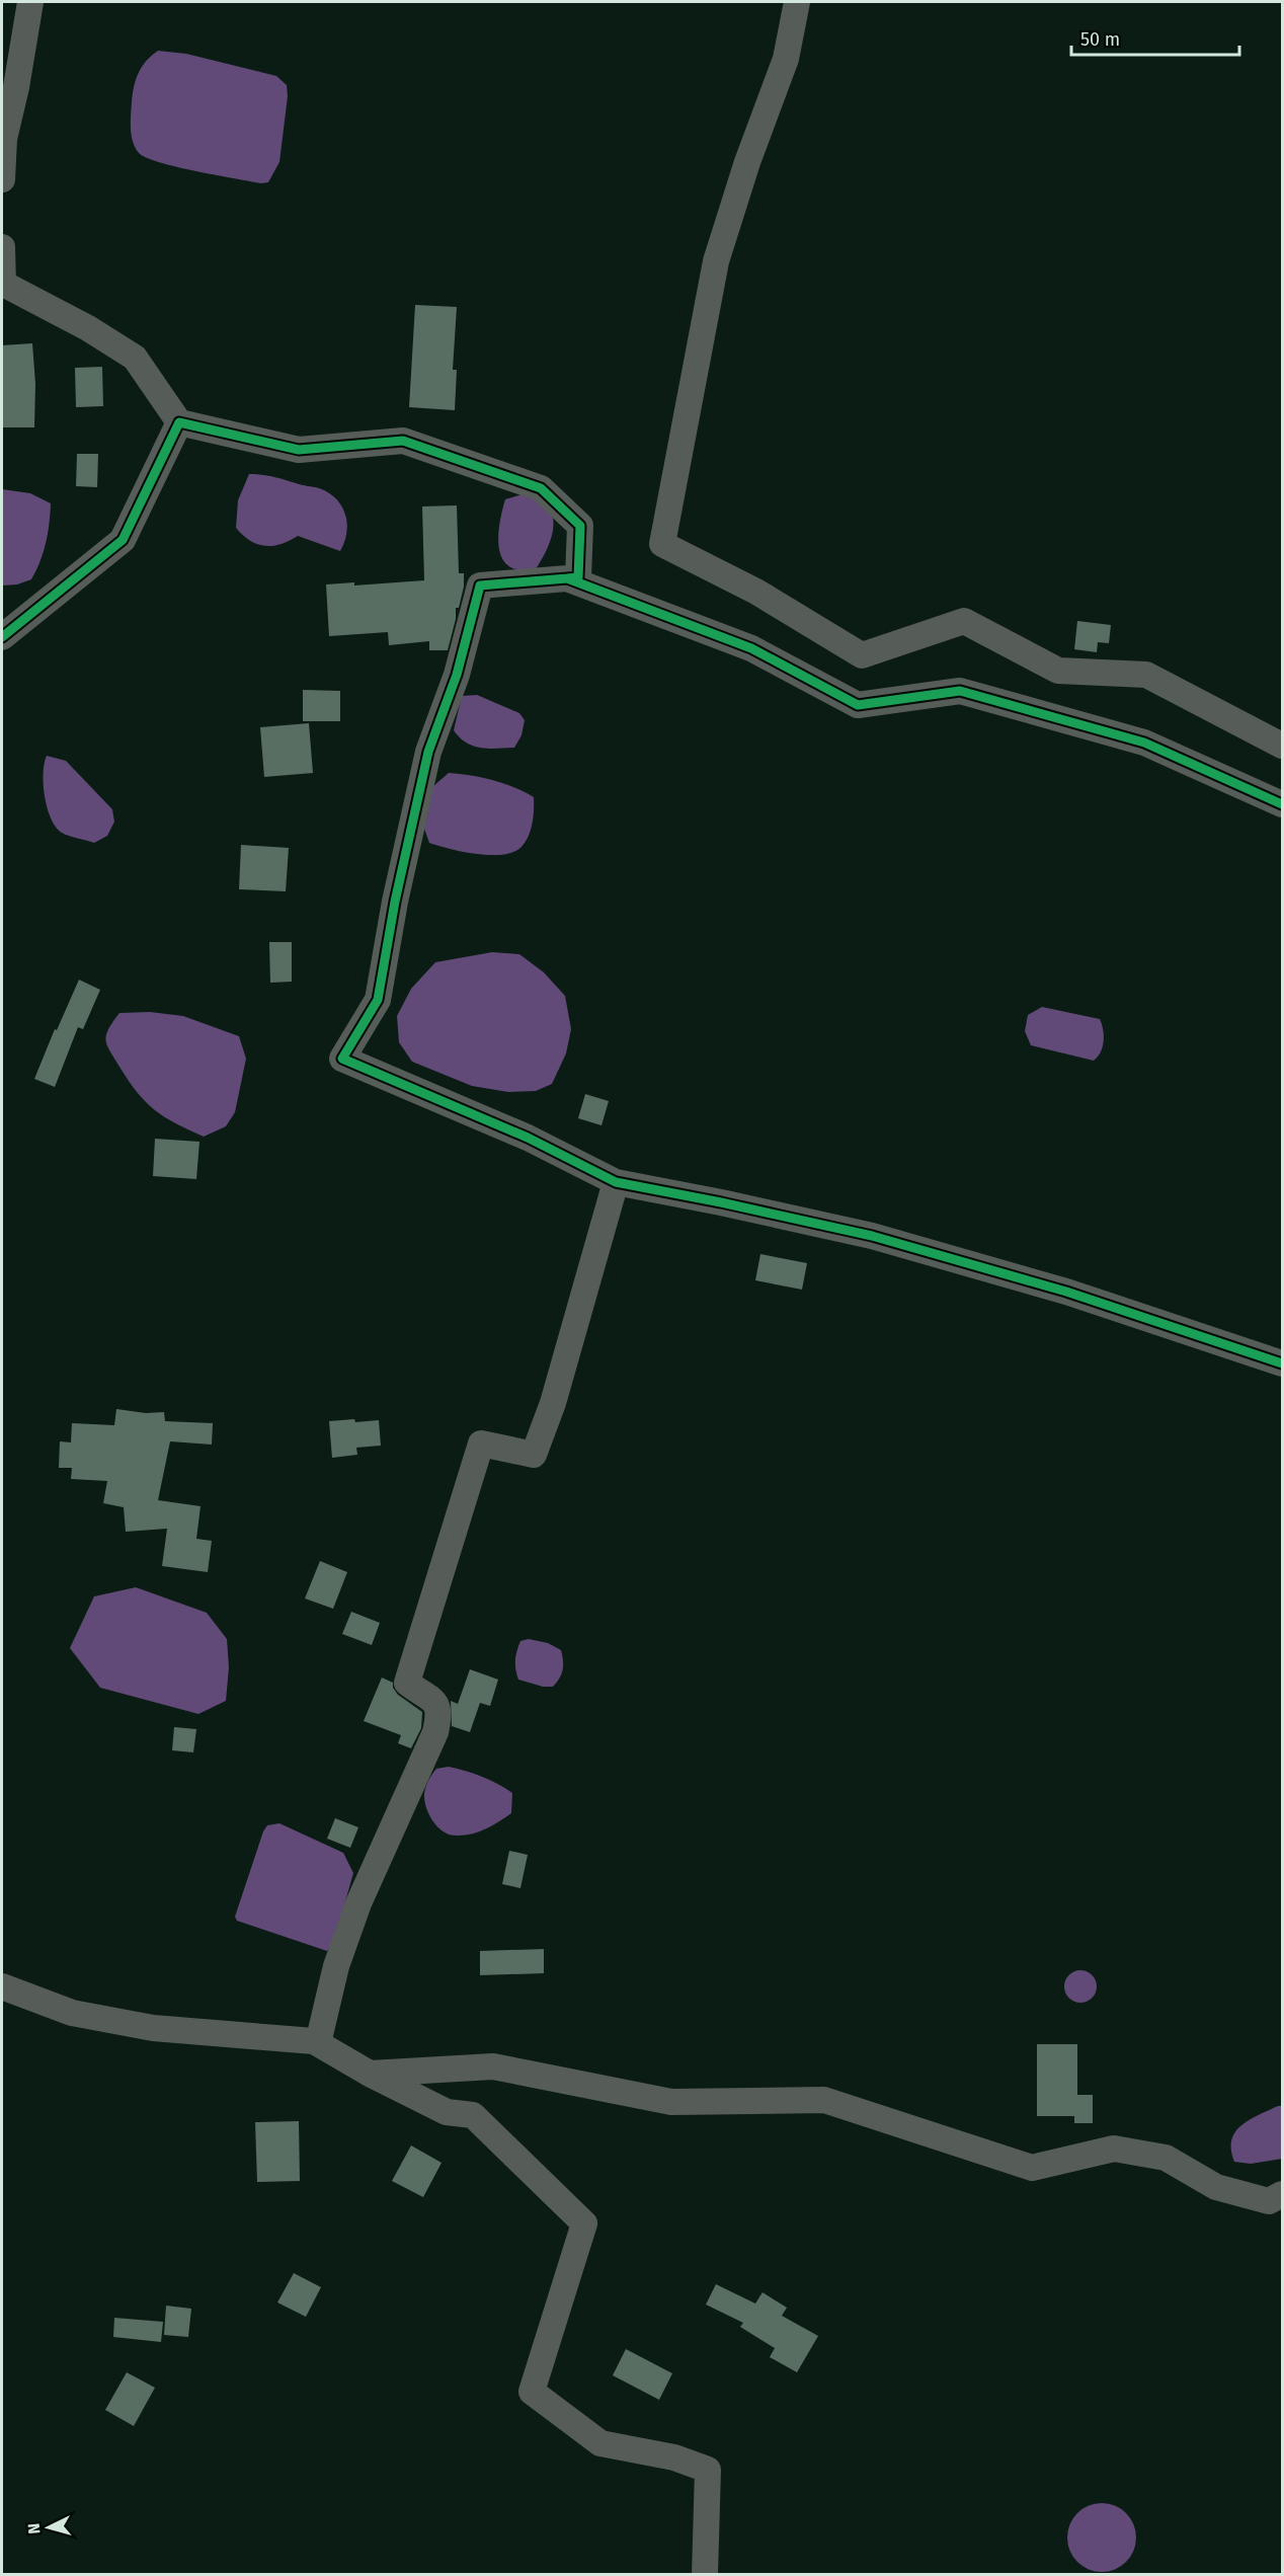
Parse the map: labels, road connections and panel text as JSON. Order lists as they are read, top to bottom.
{
  "scale_bar": "50 m",
  "north": "left"
}
